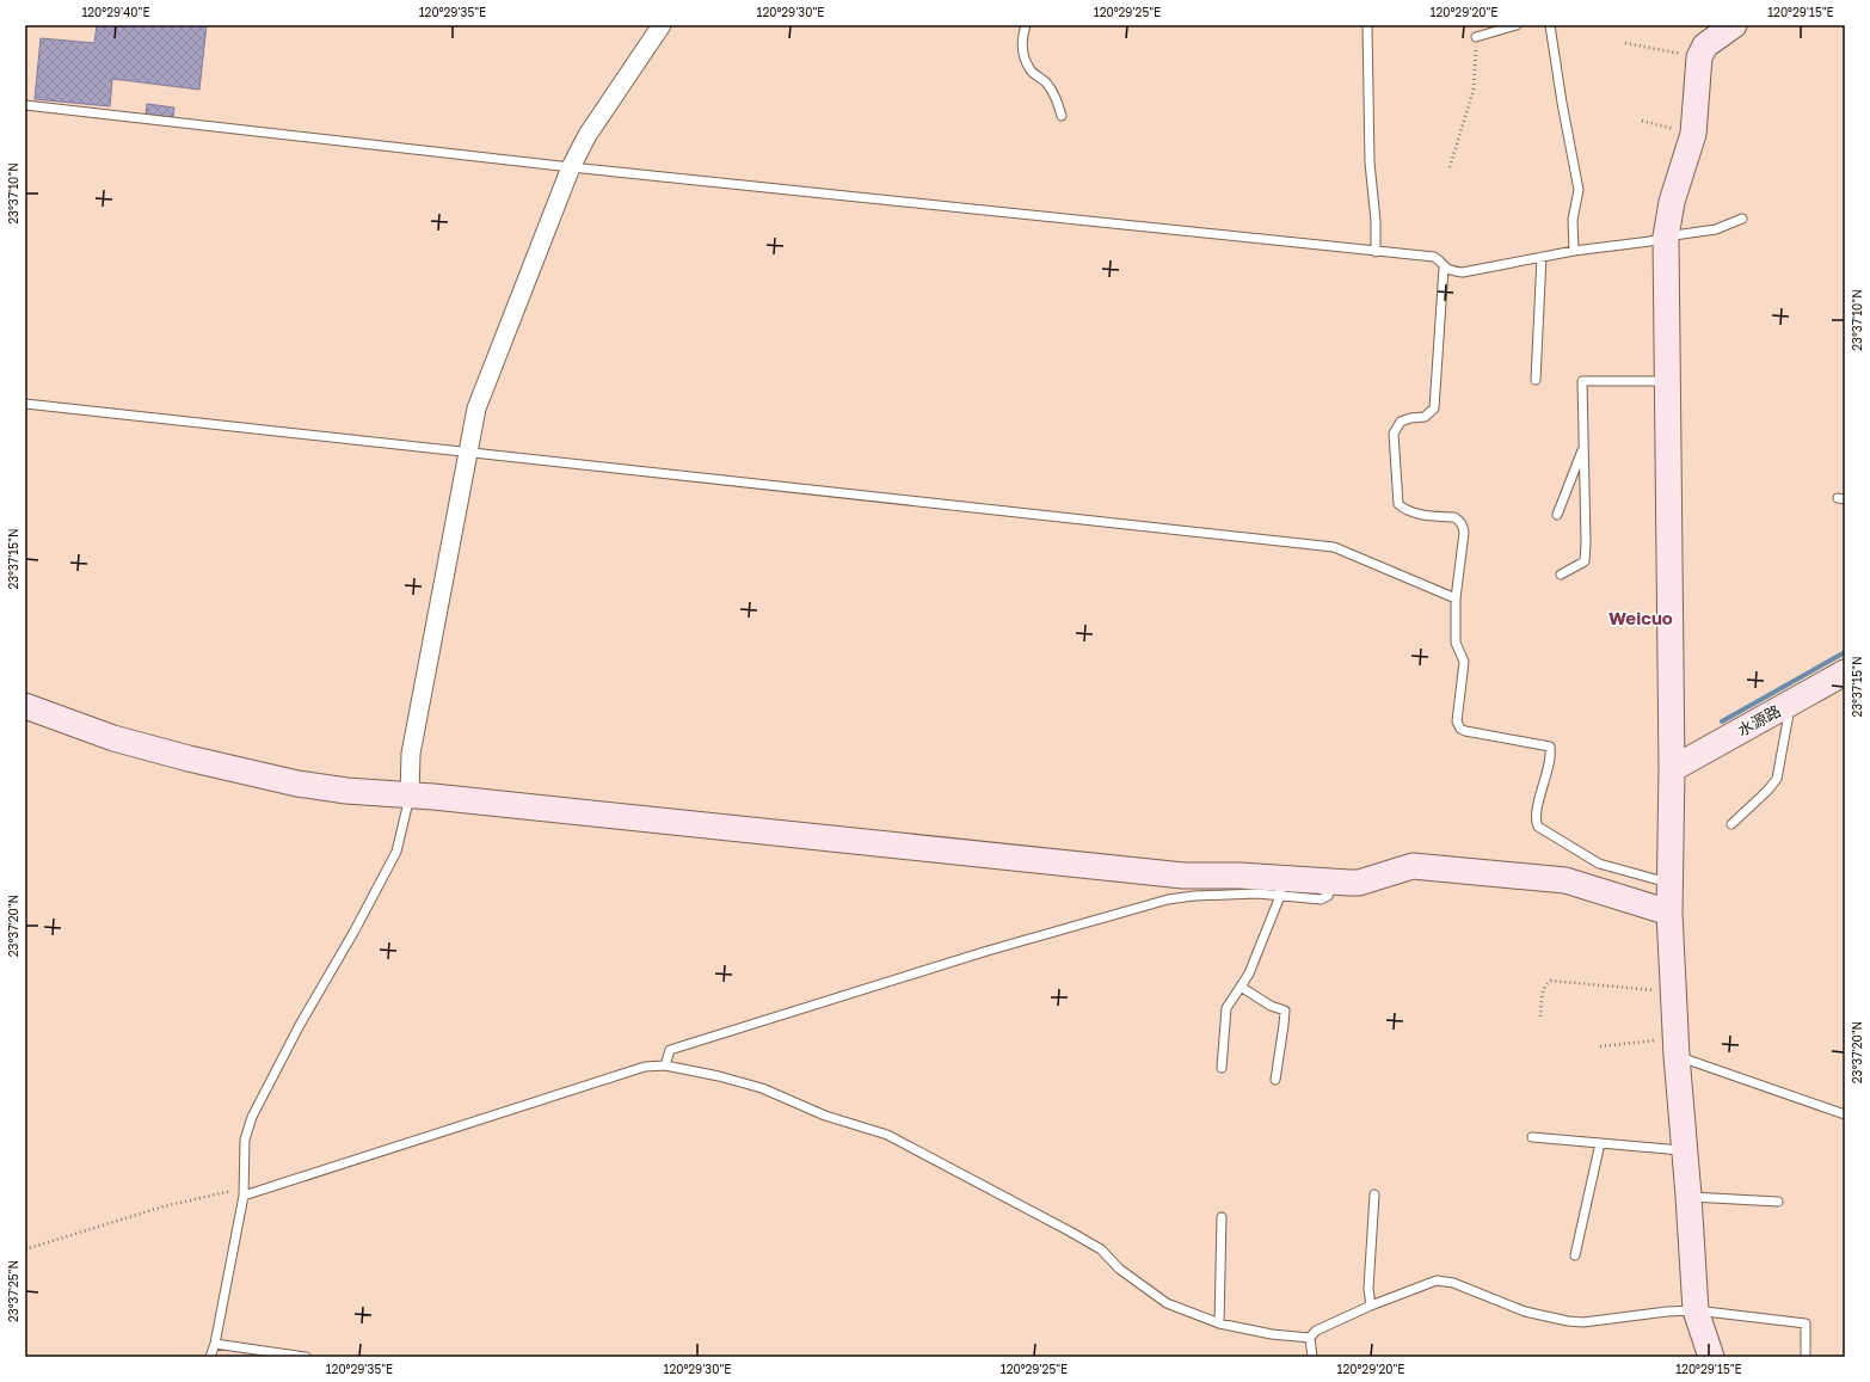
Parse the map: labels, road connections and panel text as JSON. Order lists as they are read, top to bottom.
{
  "streets": {
    "street": ["水源路"]
  },
  "districts": ["Weicuo"],
  "coordinates": [
    "120°29'40\"E",
    "120°29'35\"E",
    "120°29'30\"E",
    "120°29'25\"E",
    "120°29'20\"E",
    "120°29'15\"E",
    "23°37'10\"N",
    "23°37'15\"N",
    "23°37'20\"N",
    "23°37'25\"N"
  ]
}
